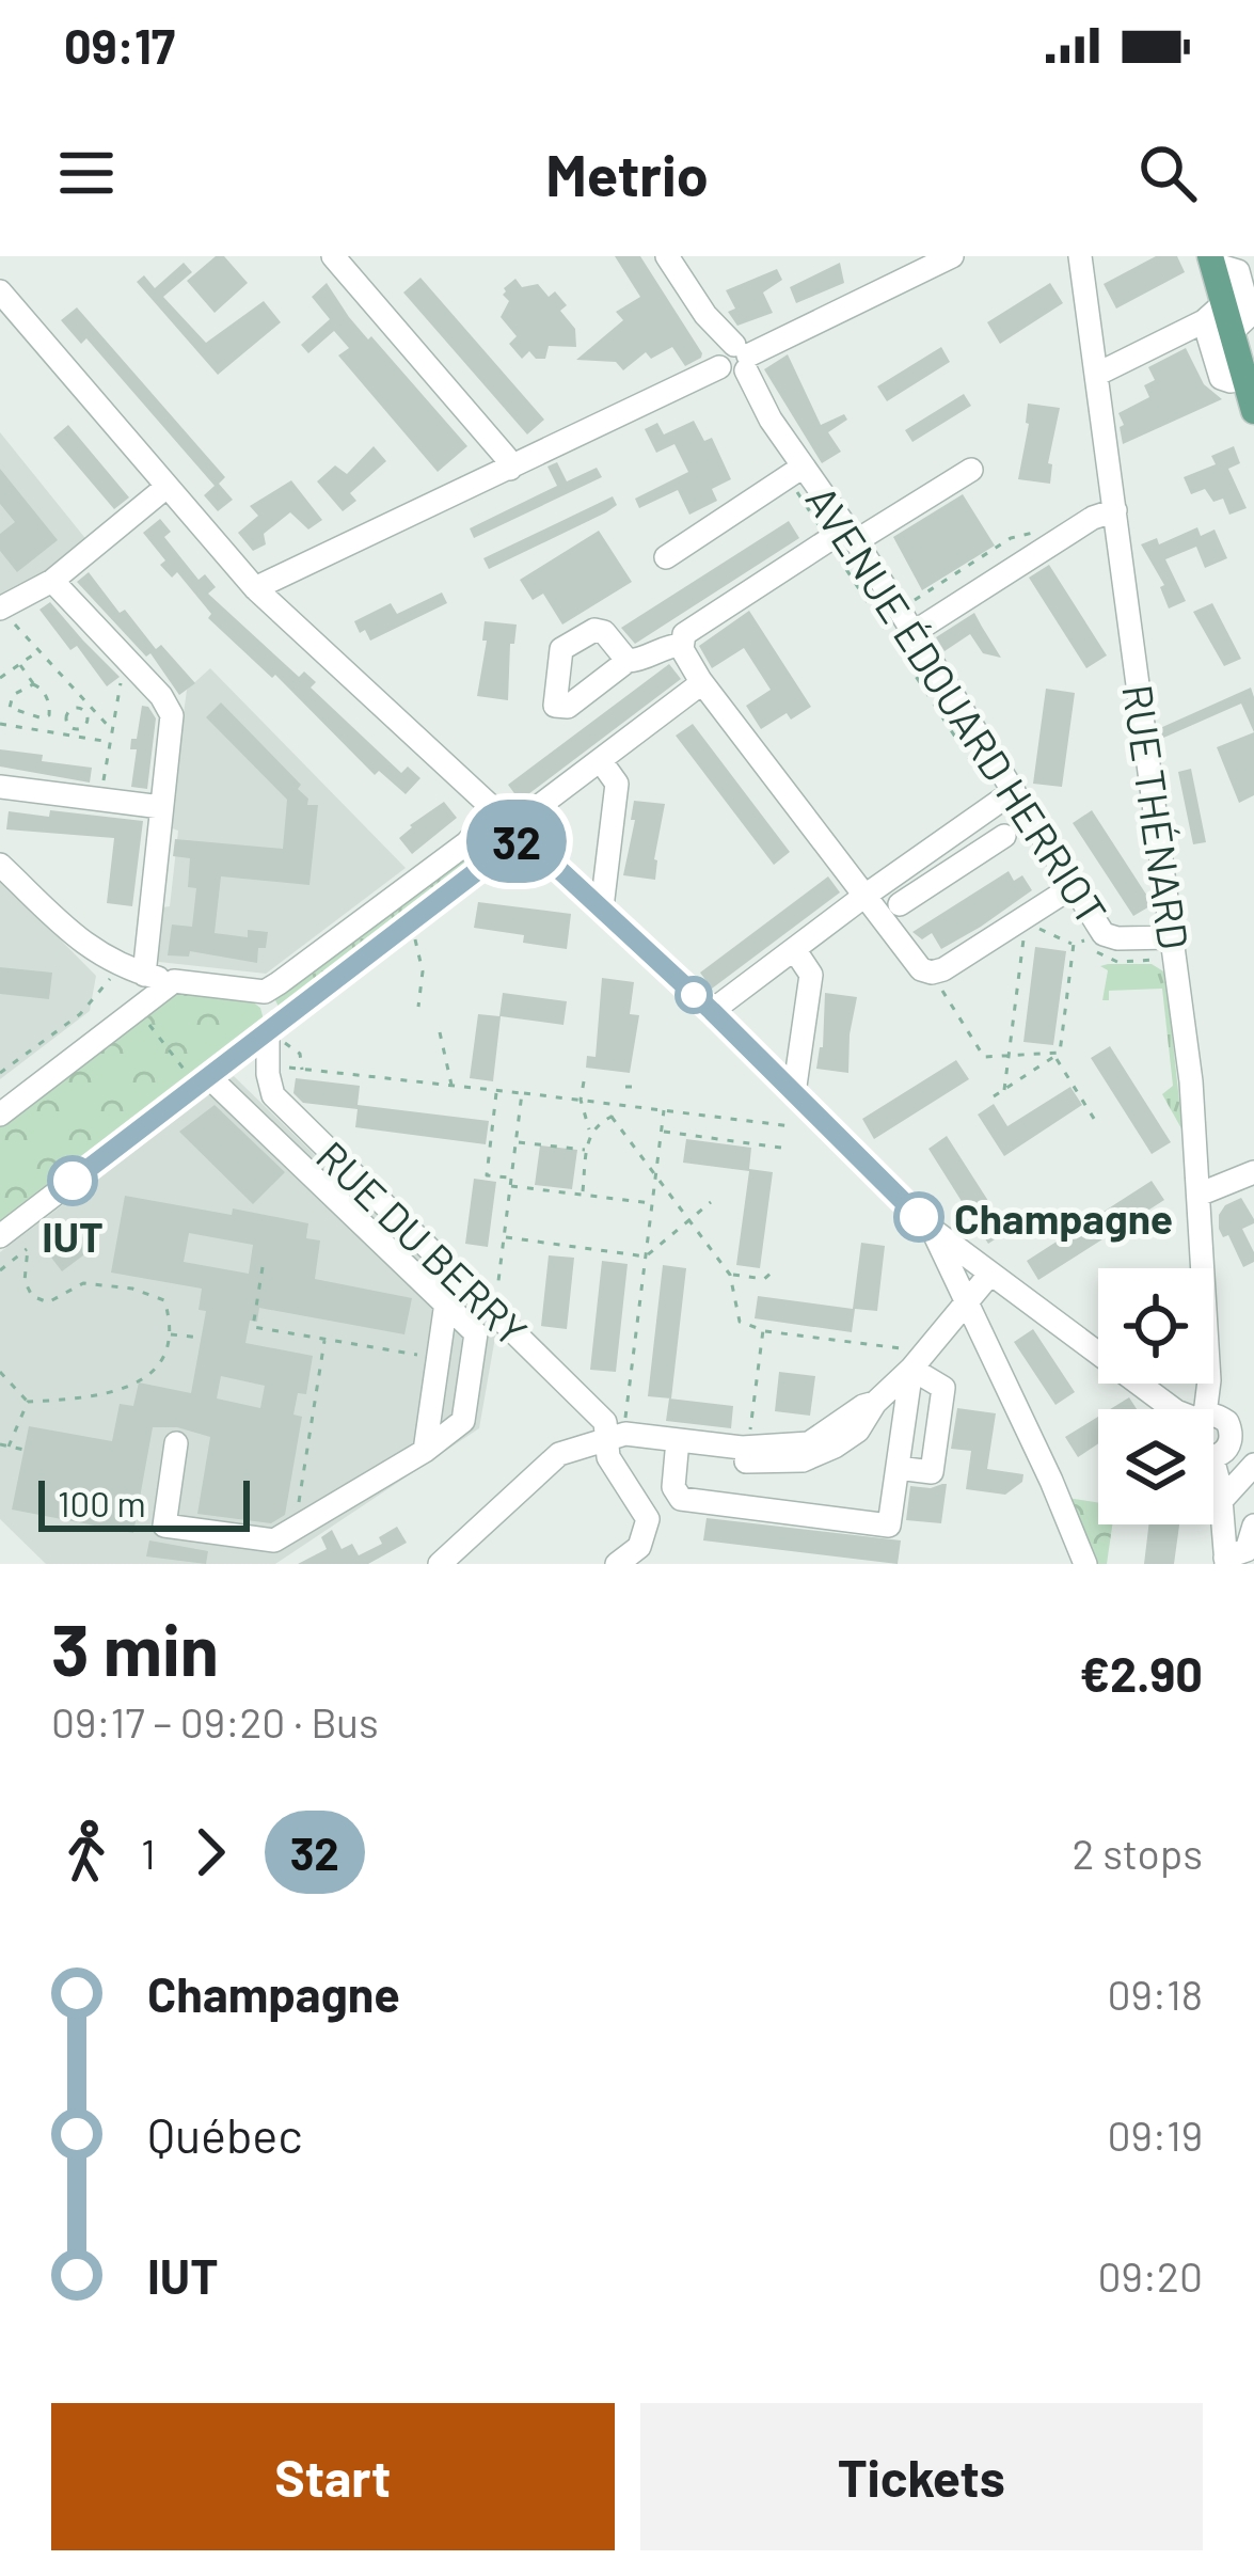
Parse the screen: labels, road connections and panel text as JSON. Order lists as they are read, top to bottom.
{
  "streets": {
    "street": ["AVENUE ÉDOUARD HERRIOT", "RUE THÉNARD", "RUE DU BERRY"]
  },
  "crossings": [
    ["AVENUE ÉDOUARD HERRIOT", "RUE THÉNARD"]
  ],
  "places": ["IUT", "Champagne"],
  "lines": ["bus line 32"],
  "scale_bar": "100 m",
  "page": {
    "status": "09:17",
    "header": "Metrio",
    "on_map": "32",
    "scale": "100 m",
    "heading": ["3 min", "09:17 – 09:20 · Bus", "€2.90"],
    "legs": ["1", "32", "2 stops"],
    "list": [
      {
        "name": "Champagne",
        "value": "09:18"
      },
      {
        "name": "Québec",
        "value": "09:19"
      },
      {
        "name": "IUT",
        "value": "09:20"
      }
    ],
    "buttons": ["Start", "Tickets"]
  }
}
